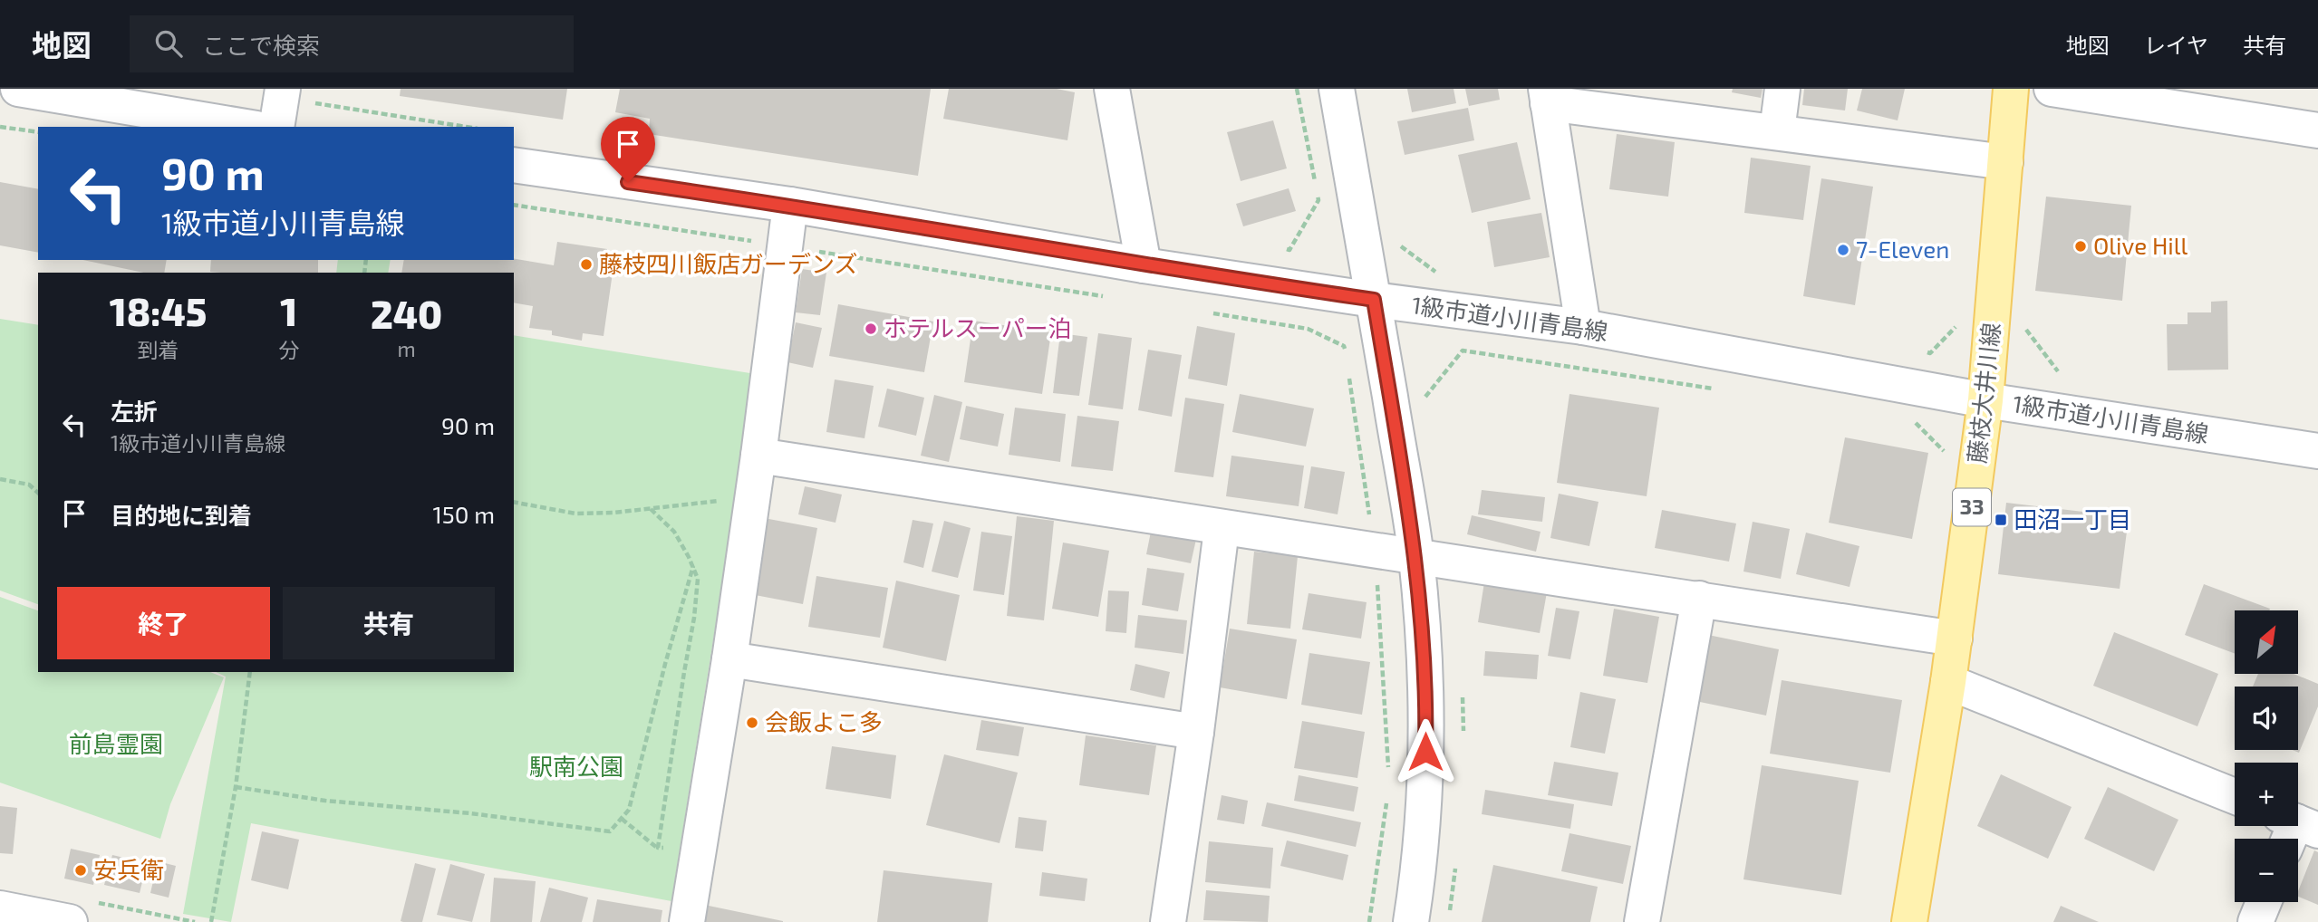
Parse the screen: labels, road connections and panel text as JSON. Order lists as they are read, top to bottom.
{
  "streets": {
    "main road": ["藤枝大井川線", "33"],
    "street": ["1級市道小川青島線"]
  },
  "crossings": [
    ["1級市道小川青島線", "藤枝大井川線"]
  ],
  "parks": ["前島霊園", "駅南公園"],
  "places": {
    "other": [
      "Olive Hill",
      "7-Eleven",
      "藤枝四川飯店ガーデンズ",
      "ホテルスーパー泊",
      "会飯よこ多",
      "安兵衛"
    ],
    "transit": ["田沼一丁目"]
  },
  "north": "top right",
  "page": {
    "header": "地図",
    "search": "ここで検索",
    "nav": ["地図", "レイヤ", "共有"],
    "turn": ["90 m", "1級市道小川青島線"],
    "eta": [
      "18:45",
      "到着",
      "1",
      "分",
      "240",
      "m"
    ],
    "list": [
      {
        "name": "左折",
        "note": "1級市道小川青島線",
        "value": "90 m"
      },
      {
        "name": "目的地に到着",
        "value": "150 m"
      }
    ],
    "buttons": ["終了", "共有"],
    "map_buttons": ["+", "−"]
  }
}
